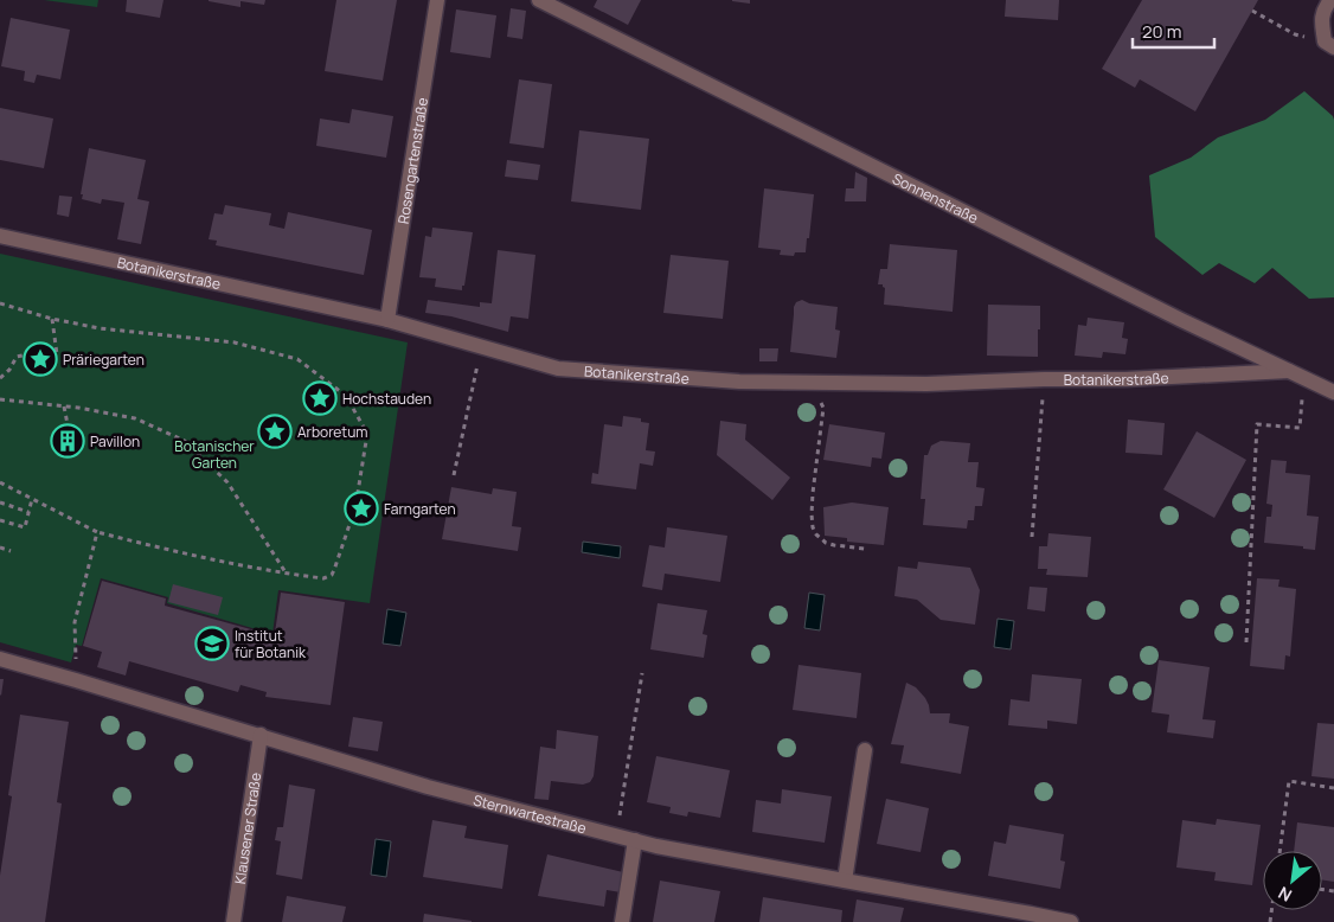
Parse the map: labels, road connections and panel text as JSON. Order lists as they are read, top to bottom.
{
  "streets": {
    "street": [
      "Rosengartenstraße",
      "Sonnenstraße",
      "Botanikerstraße",
      "Sternwartestraße",
      "Klausener Straße"
    ]
  },
  "crossings": [
    ["Rosengartenstraße", "Botanikerstraße"],
    ["Sonnenstraße", "Botanikerstraße"],
    ["Sternwartestraße", "Klausener Straße"]
  ],
  "parks": ["Botanischer Garten"],
  "places": {
    "place": [
      "Präriegarten",
      "Hochstauden",
      "Arboretum",
      "Farngarten"
    ],
    "building": ["Pavillon"],
    "school or university": ["Institut für Botanik"]
  },
  "scale_bar": "20 m",
  "north": "bottom left"
}
